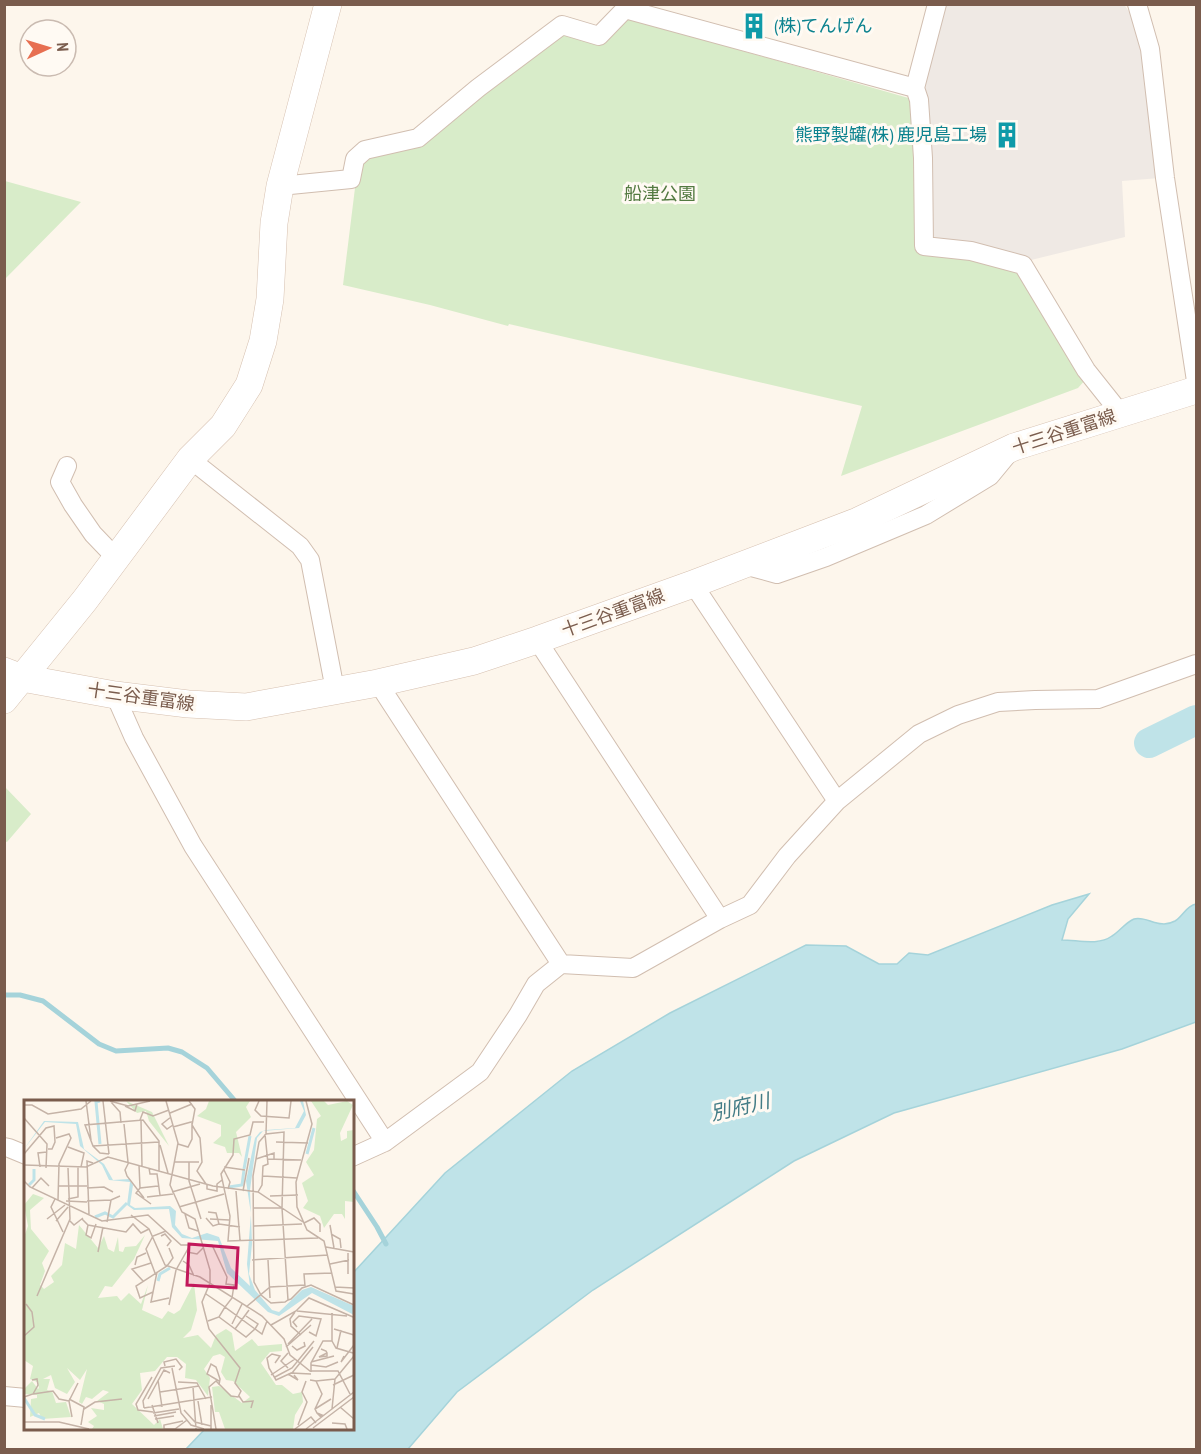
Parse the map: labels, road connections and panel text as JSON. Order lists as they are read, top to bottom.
{
  "streets": {
    "main road": ["十三谷重富線"]
  },
  "water": ["別府川"],
  "parks": ["船津公園"],
  "places": {
    "building": ["(株)てんげん", "熊野製罐(株) 鹿児島工場"]
  },
  "north": "right"
}
